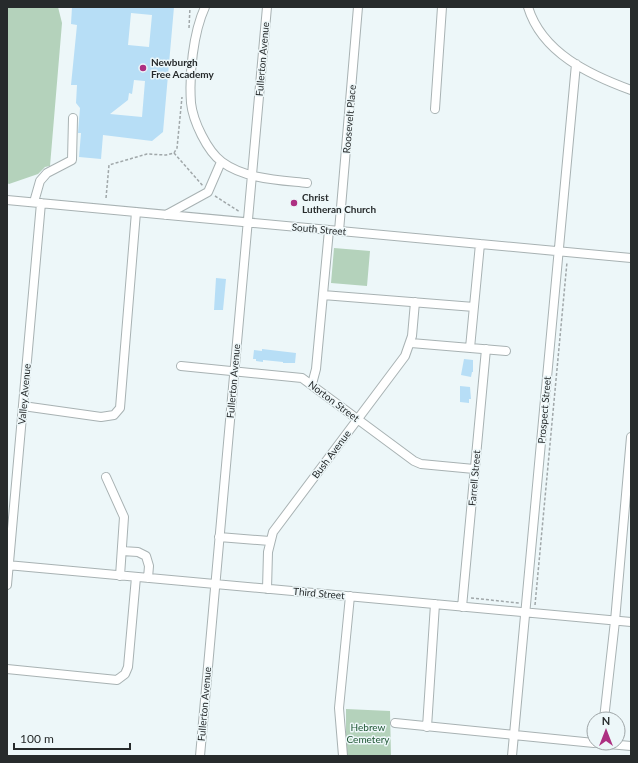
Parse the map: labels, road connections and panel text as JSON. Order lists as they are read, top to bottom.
{
  "streets": {
    "street": [
      "Fullerton Avenue",
      "Roosevelt Place",
      "South Street",
      "Valley Avenue",
      "Norton Street",
      "Prospect Street",
      "Bush Avenue",
      "Farrell Street",
      "Third Street"
    ]
  },
  "crossings": [
    ["Fullerton Avenue", "South Street"],
    ["Fullerton Avenue", "Norton Street"],
    ["Fullerton Avenue", "Third Street"],
    ["Roosevelt Place", "South Street"],
    ["South Street", "Valley Avenue"],
    ["South Street", "Prospect Street"],
    ["Valley Avenue", "Third Street"],
    ["Norton Street", "Bush Avenue"],
    ["Norton Street", "Farrell Street"],
    ["Prospect Street", "Third Street"],
    ["Bush Avenue", "Third Street"],
    ["Farrell Street", "Third Street"]
  ],
  "parks": ["Hebrew Cemetery"],
  "places": ["Newburgh Free Academy", "Christ Lutheran Church"],
  "scale_bar": "100 m",
  "north": "top"
}
